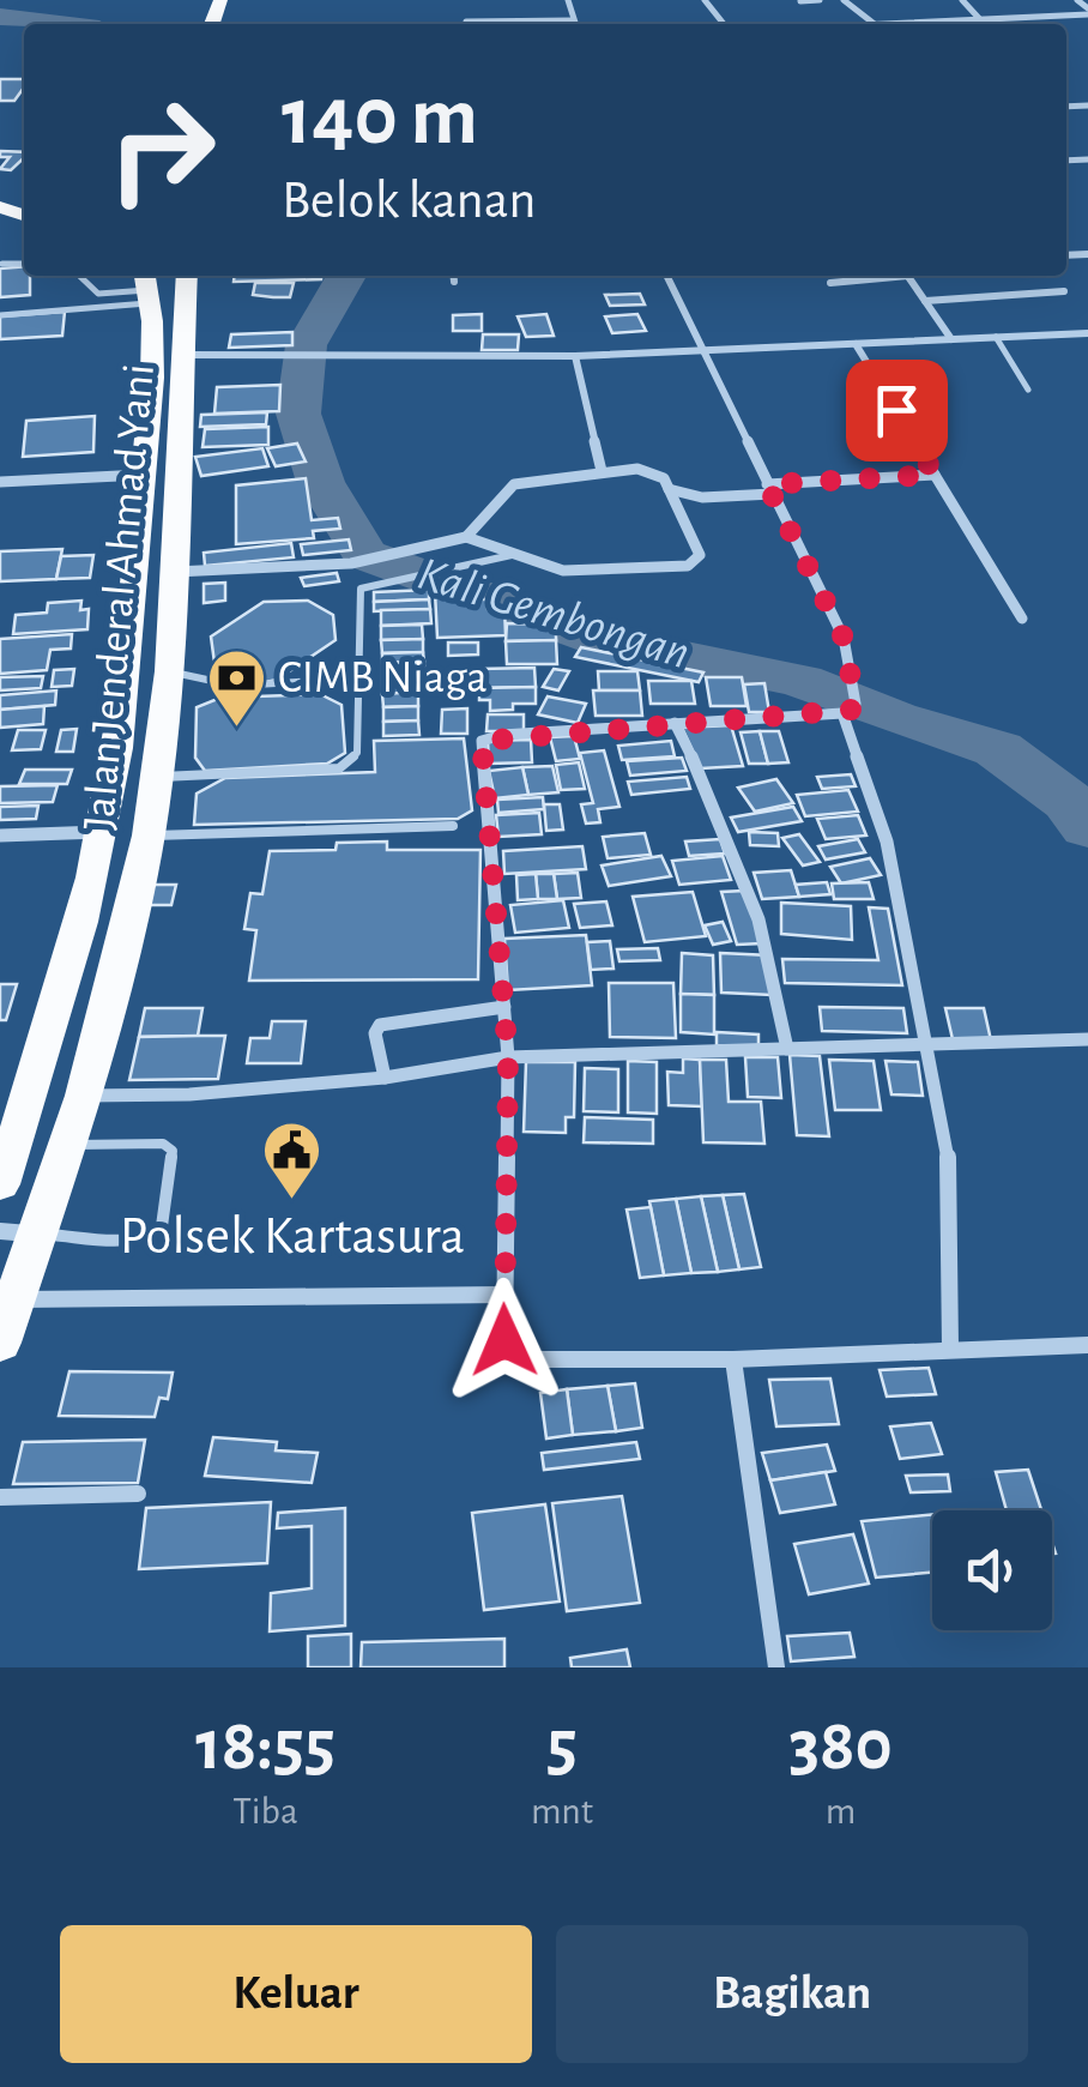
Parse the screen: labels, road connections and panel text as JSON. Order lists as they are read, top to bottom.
{
  "streets": {
    "highway": ["Jalan Jenderal Ahmad Yani"]
  },
  "water": ["Kali Gembongan"],
  "places": {
    "bank": ["CIMB Niaga"],
    "public building": ["Polsek Kartasura"]
  },
  "page": {
    "turn": ["140 m", "Belok kanan"],
    "eta": [
      "18:55",
      "Tiba",
      "5",
      "mnt",
      "380",
      "m"
    ],
    "buttons": ["Keluar", "Bagikan"]
  }
}
